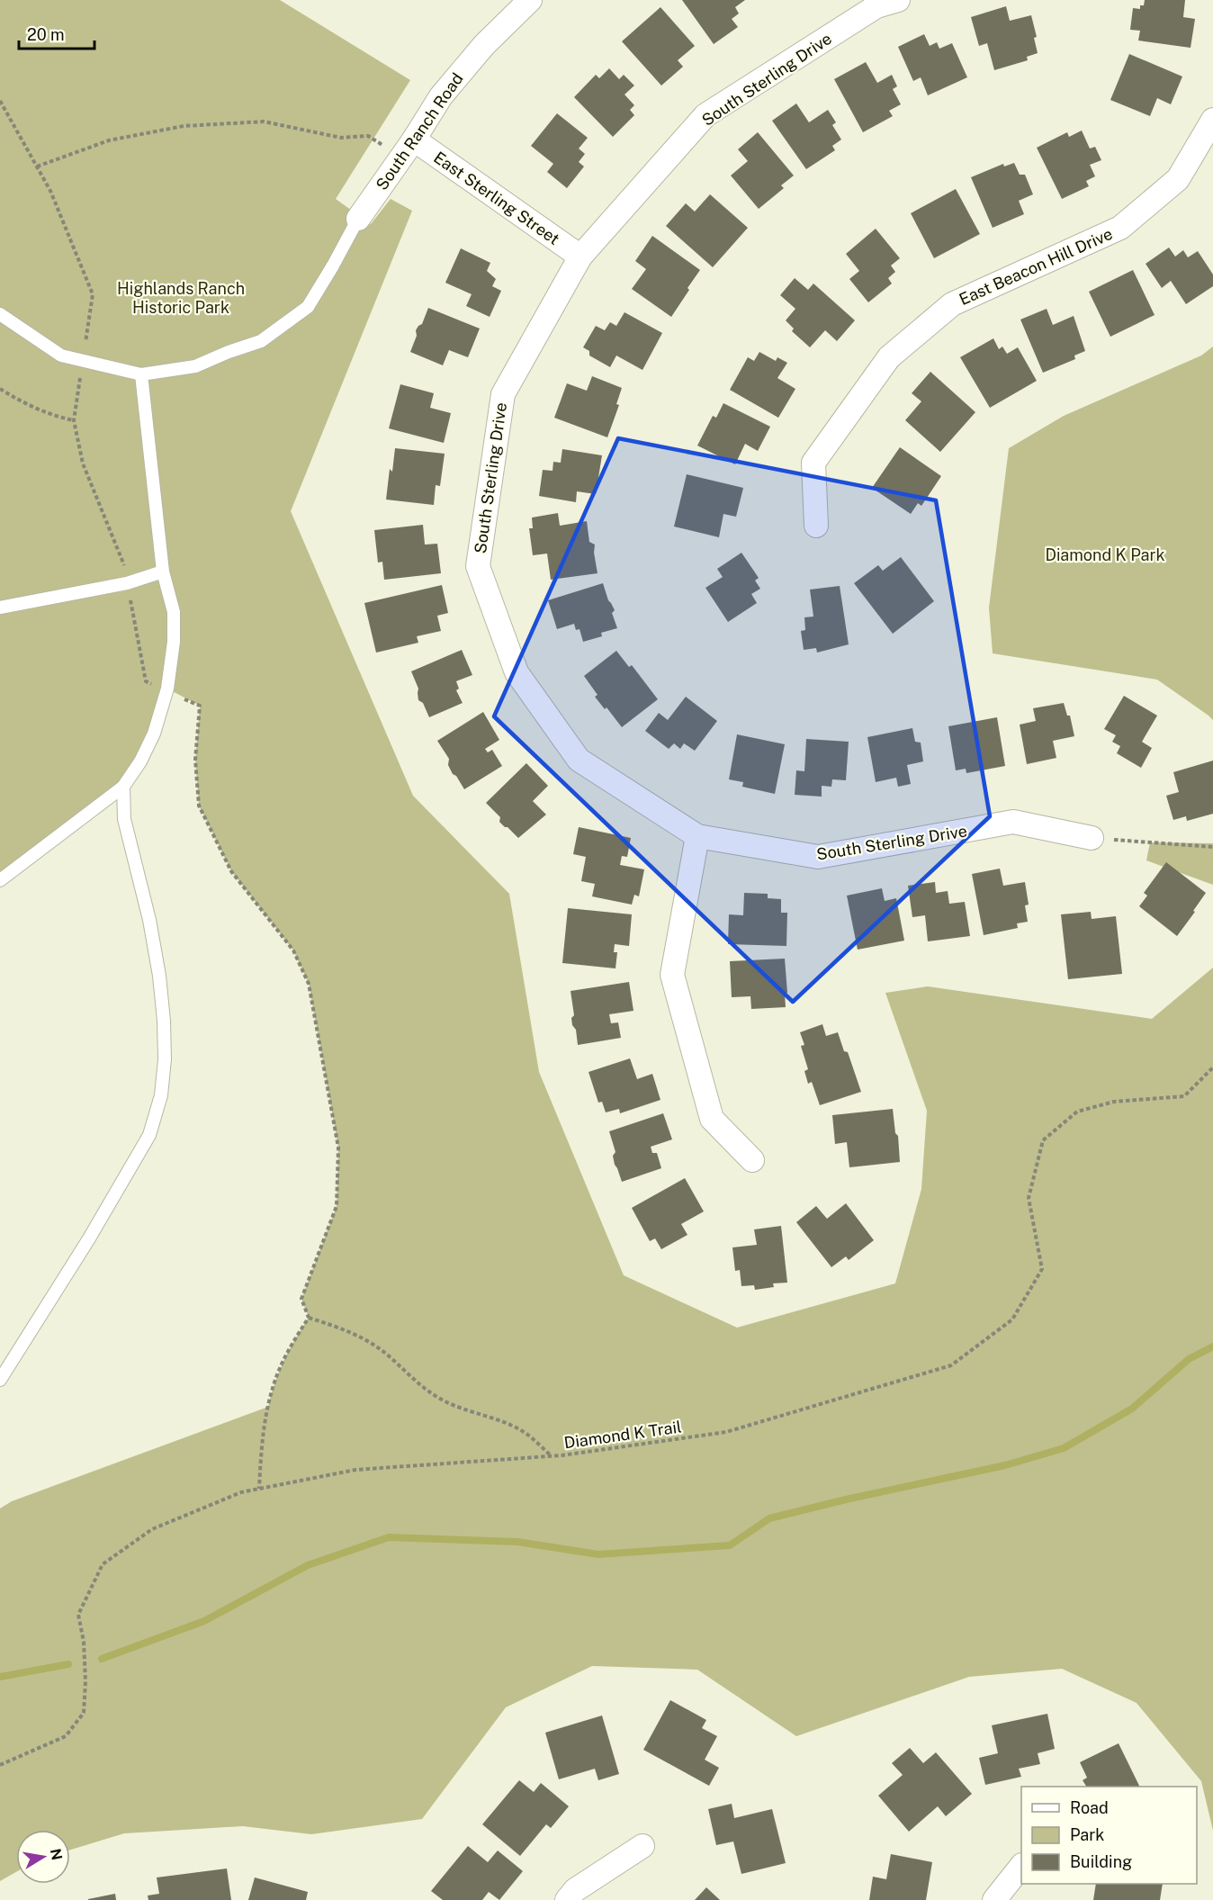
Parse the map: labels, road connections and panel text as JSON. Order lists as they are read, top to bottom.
{
  "streets": {
    "street": [
      "South Sterling Drive",
      "South Ranch Road",
      "East Sterling Street",
      "East Beacon Hill Drive"
    ],
    "path": ["Diamond K Trail"]
  },
  "crossings": [
    ["South Sterling Drive", "East Sterling Street"],
    ["South Ranch Road", "East Sterling Street"]
  ],
  "parks": ["Highlands Ranch Historic Park", "Diamond K Park"],
  "legend": ["Road", "Park", "Building"],
  "scale_bar": "20 m",
  "north": "right"
}
